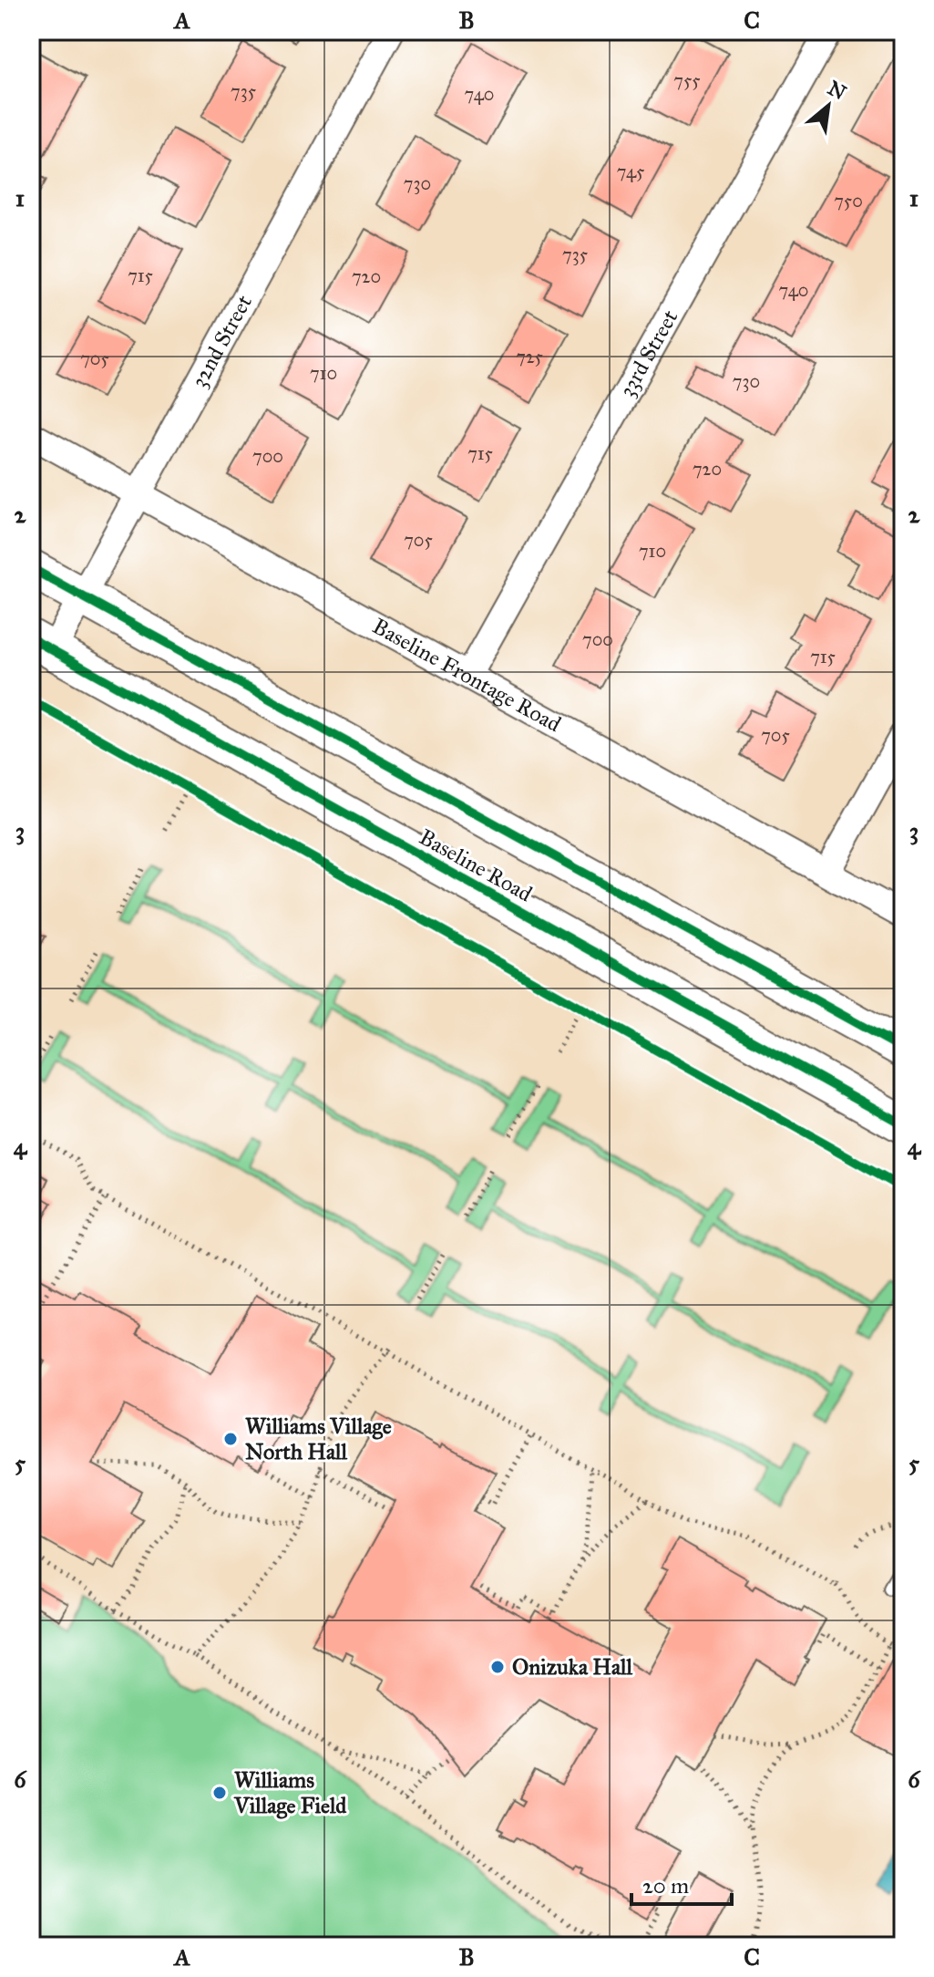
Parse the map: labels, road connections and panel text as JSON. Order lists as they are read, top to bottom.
{
  "streets": {
    "main road": ["Baseline Road"],
    "street": ["32nd Street", "33rd Street", "Baseline Frontage Road"]
  },
  "crossings": [
    ["32nd Street", "Baseline Frontage Road"],
    ["32nd Street", "Baseline Road"],
    ["33rd Street", "Baseline Frontage Road"]
  ],
  "places": ["Williams Village North Hall", "Onizuka Hall", "Williams Village Field"],
  "house_numbers": [
    "755",
    "735",
    "740",
    "745",
    "730",
    "750",
    "735",
    "715",
    "720",
    "740",
    "725",
    "705",
    "710",
    "730",
    "715",
    "700",
    "720",
    "705",
    "710",
    "700",
    "715",
    "705"
  ],
  "scale_bar": "20 m",
  "north": "top right",
  "grid": {
    "columns": ["A", "B", "C"],
    "rows": [
      "1",
      "2",
      "3",
      "4",
      "5",
      "6"
    ]
  }
}
